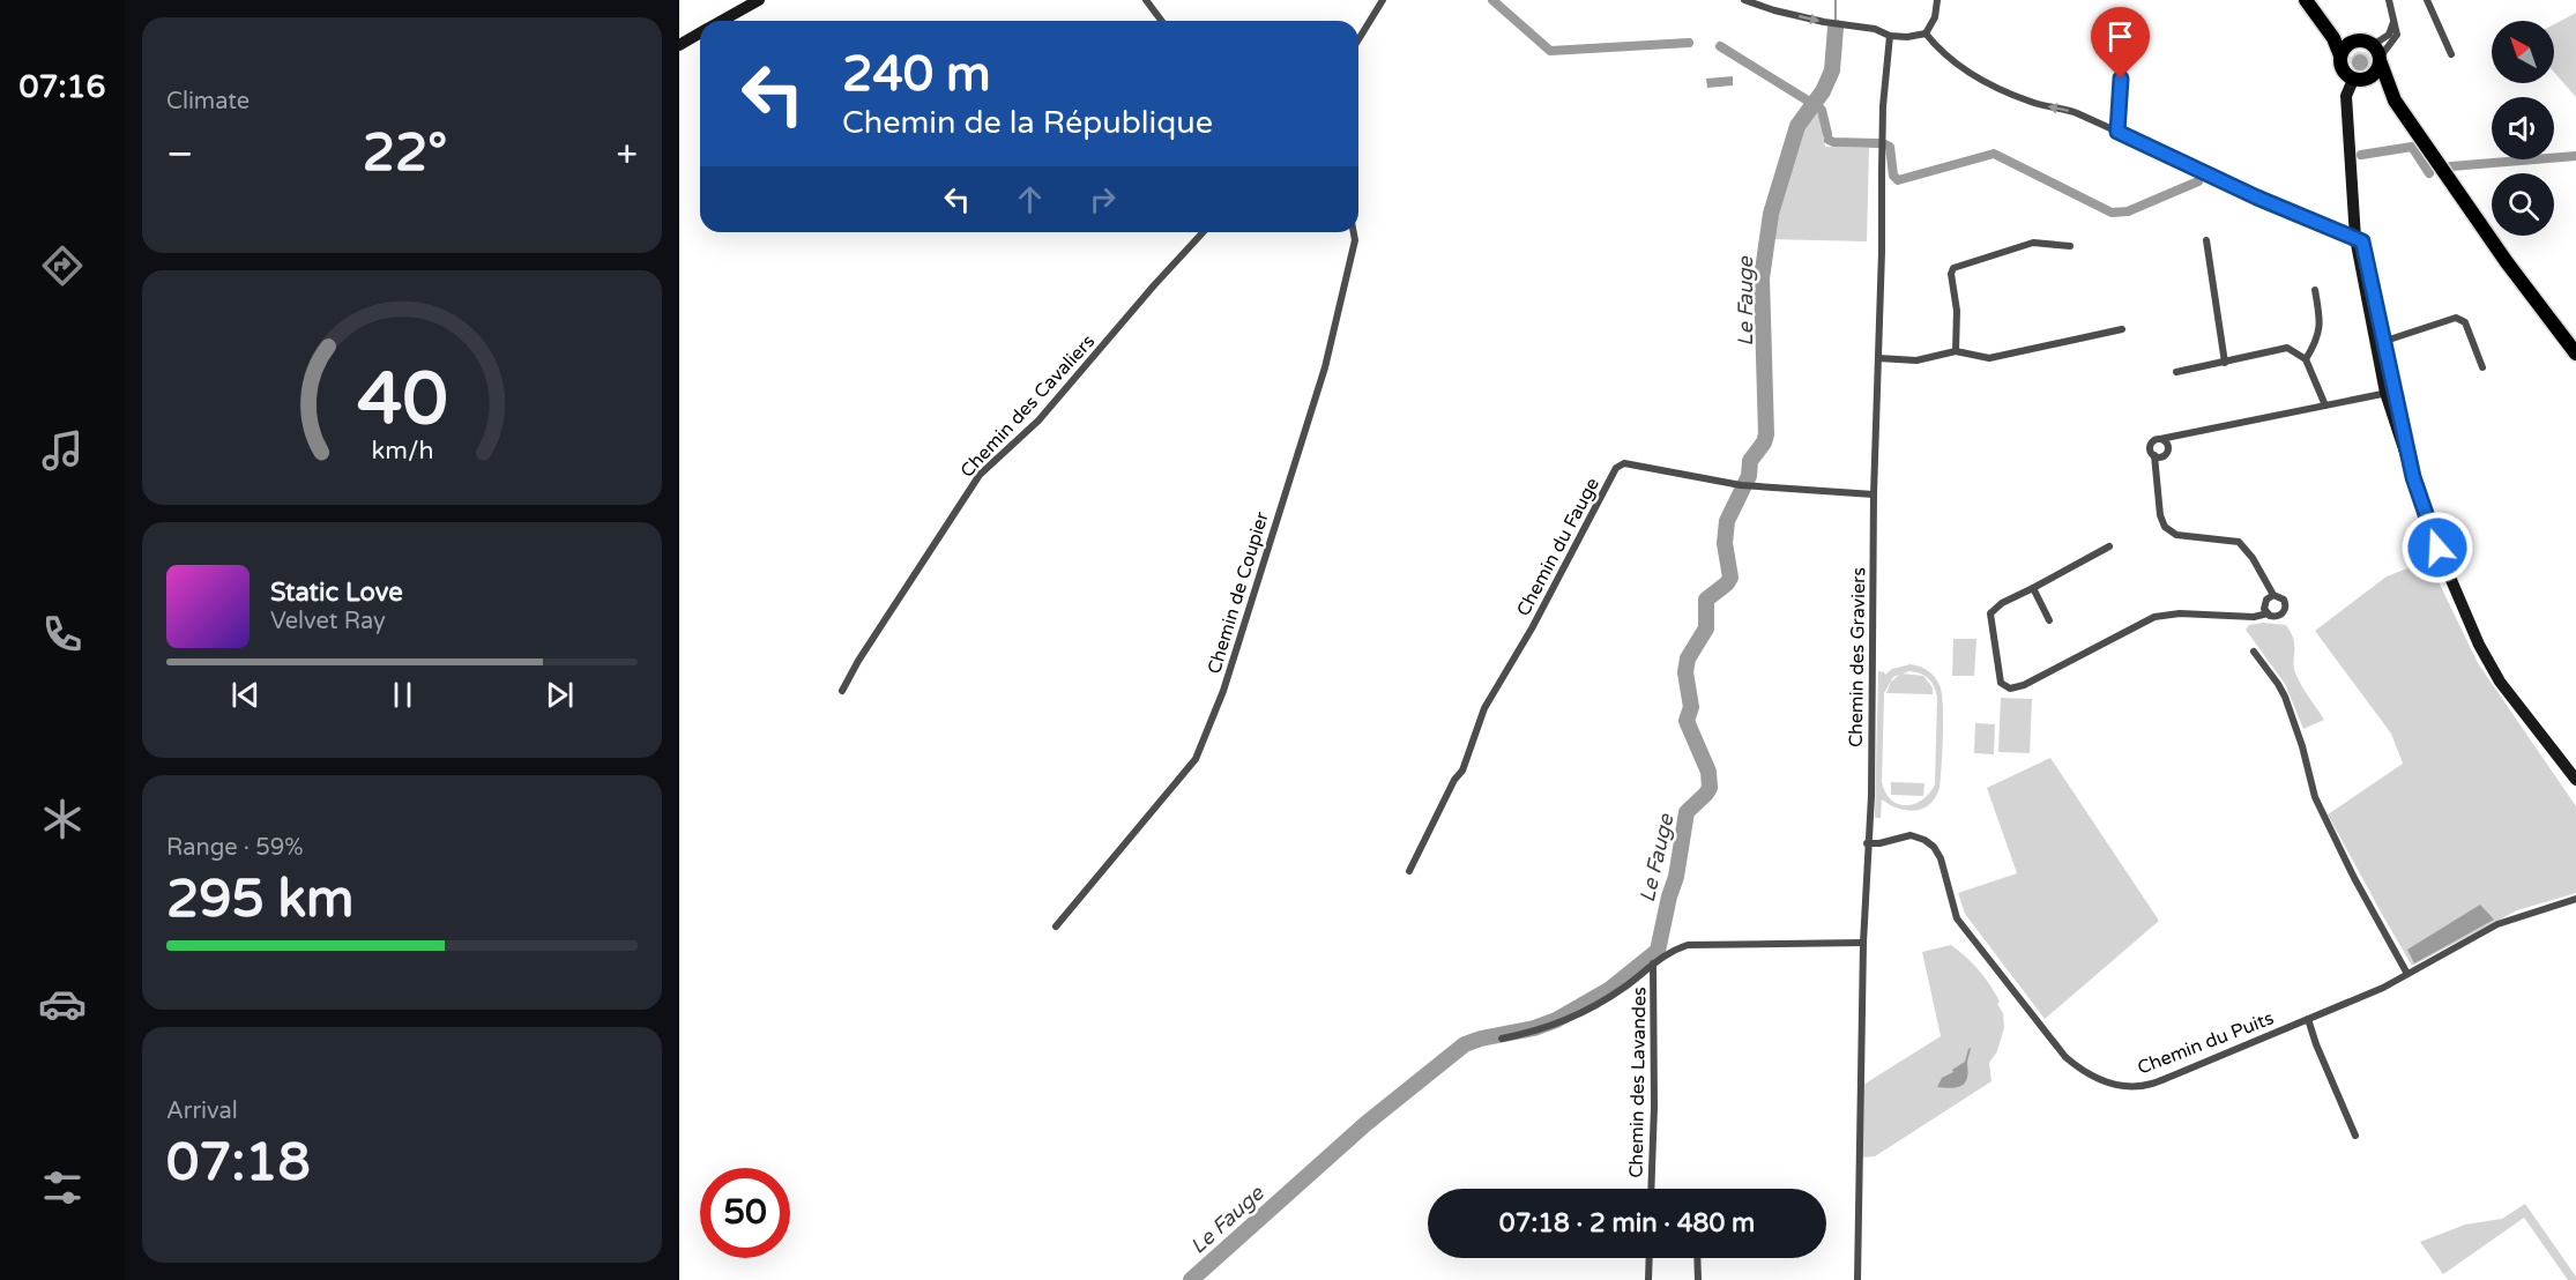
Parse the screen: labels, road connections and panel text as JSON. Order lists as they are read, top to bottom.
{
  "streets": {
    "street": [
      "Chemin des Cavaliers",
      "Chemin du Fauge",
      "Chemin de Coupier",
      "Chemin des Graviers",
      "Chemin du Puits",
      "Chemin des Lavandes"
    ]
  },
  "crossings": [
    ["Chemin du Fauge", "Chemin des Graviers"],
    ["Chemin des Graviers", "Chemin du Puits"]
  ],
  "water": ["Le Fauge"],
  "north": "top left",
  "page": {
    "tabs": "07:16",
    "tile": [
      "Climate",
      ["Range · 59%", "295 km"],
      ["Arrival", "07:18"]
    ],
    "turn": ["240 m", "Chemin de la République"],
    "heat": ["−", "22°", "+"],
    "song": ["Static Love", "Velvet Ray"],
    "limit": "50",
    "trip": "07:18 · 2 min · 480 m",
    "gauge": ["40", "km/h"]
  }
}
